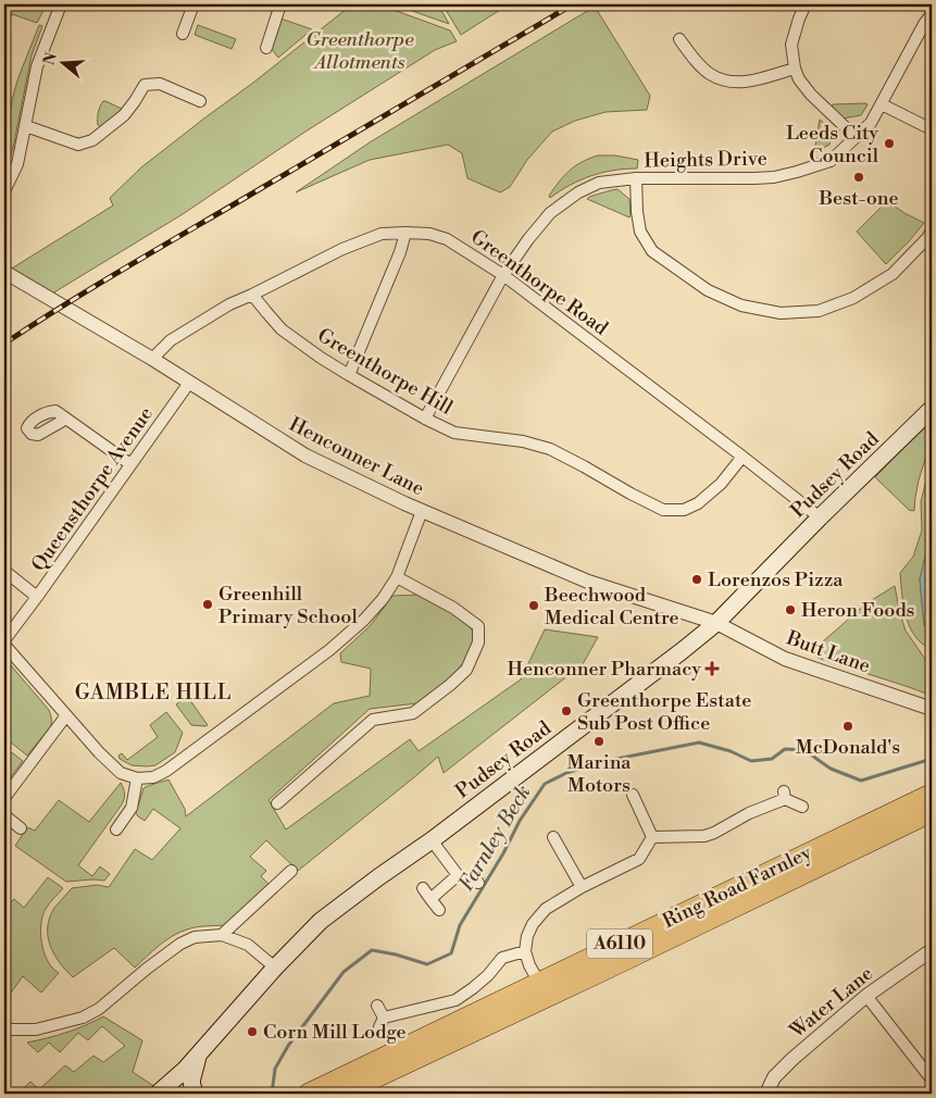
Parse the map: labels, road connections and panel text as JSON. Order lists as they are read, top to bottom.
{
  "streets": {
    "highway": ["Ring Road Farnley", "A6110"],
    "main road": ["Pudsey Road"],
    "street": [
      "Heights Drive",
      "Greenthorpe Road",
      "Greenthorpe Hill",
      "Henconner Lane",
      "Queensthorpe Avenue",
      "Butt Lane",
      "Water Lane"
    ]
  },
  "crossings": [
    ["Heights Drive", "Greenthorpe Road"],
    ["Heights Drive", "Greenthorpe Hill"],
    ["Greenthorpe Road", "Greenthorpe Hill"],
    ["Greenthorpe Road", "Henconner Lane"],
    ["Greenthorpe Road", "Pudsey Road"],
    ["Henconner Lane", "Pudsey Road"],
    ["Henconner Lane", "Queensthorpe Avenue"],
    ["Henconner Lane", "Butt Lane"],
    ["Pudsey Road", "Butt Lane"]
  ],
  "districts": ["GAMBLE HILL"],
  "water": ["Farnley Beck"],
  "parks": ["Greenthorpe Allotments"],
  "places": {
    "other": [
      "Leeds City Council",
      "Best-one",
      "Lorenzos Pizza",
      "Greenhill Primary School",
      "Beechwood Medical Centre",
      "Heron Foods",
      "Greenthorpe Estate Sub Post Office",
      "McDonald's",
      "Marina Motors",
      "Corn Mill Lodge"
    ],
    "health": ["Henconner Pharmacy"]
  },
  "north": "left"
}
